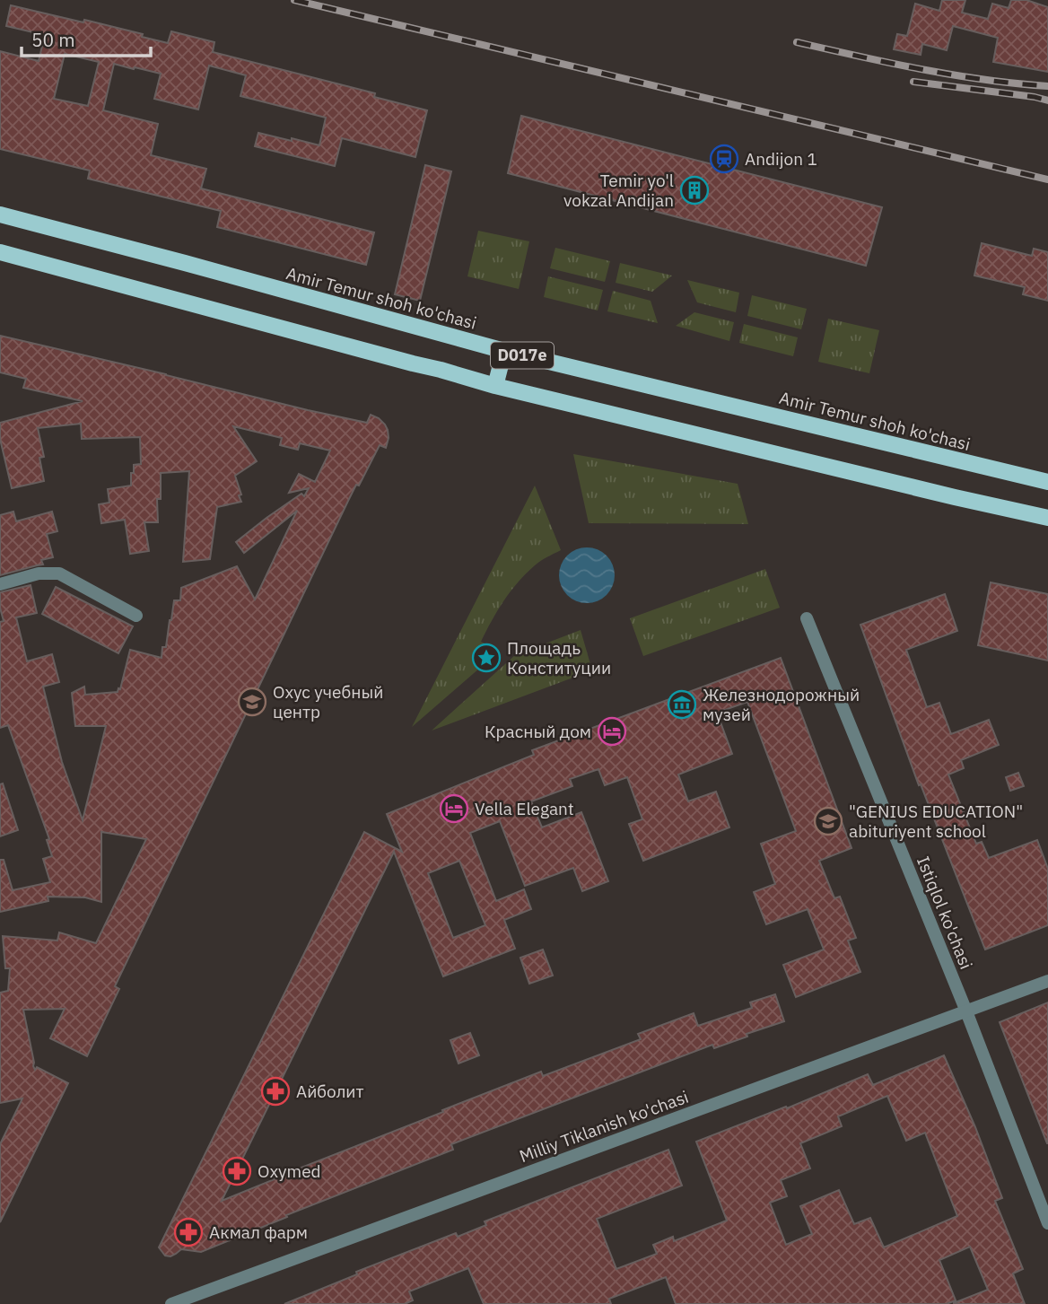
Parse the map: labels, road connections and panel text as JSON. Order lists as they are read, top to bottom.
{
  "streets": {
    "main road": ["Amir Temur shoh ko'chasi", "D017e"],
    "street": ["Istiqlol ko'chasi", "Milliy Tiklanish ko'chasi"]
  },
  "crossings": [
    ["Istiqlol ko'chasi", "Milliy Tiklanish ko'chasi"]
  ],
  "places": {
    "station": ["Andijon 1"],
    "building": ["Temir yo'l vokzal Andijan"],
    "place": ["Площадь Конституции"],
    "school or university": ["Охус учебный центр", "\"GENIUS EDUCATION\" abituriyent school"],
    "museum": ["Железнодорожный музей"],
    "hotel": ["Красный дом", "Vella Elegant"],
    "pharmacy": ["Айболит", "Oxymed", "Акмал фарм"]
  },
  "scale_bar": "50 m"
}
